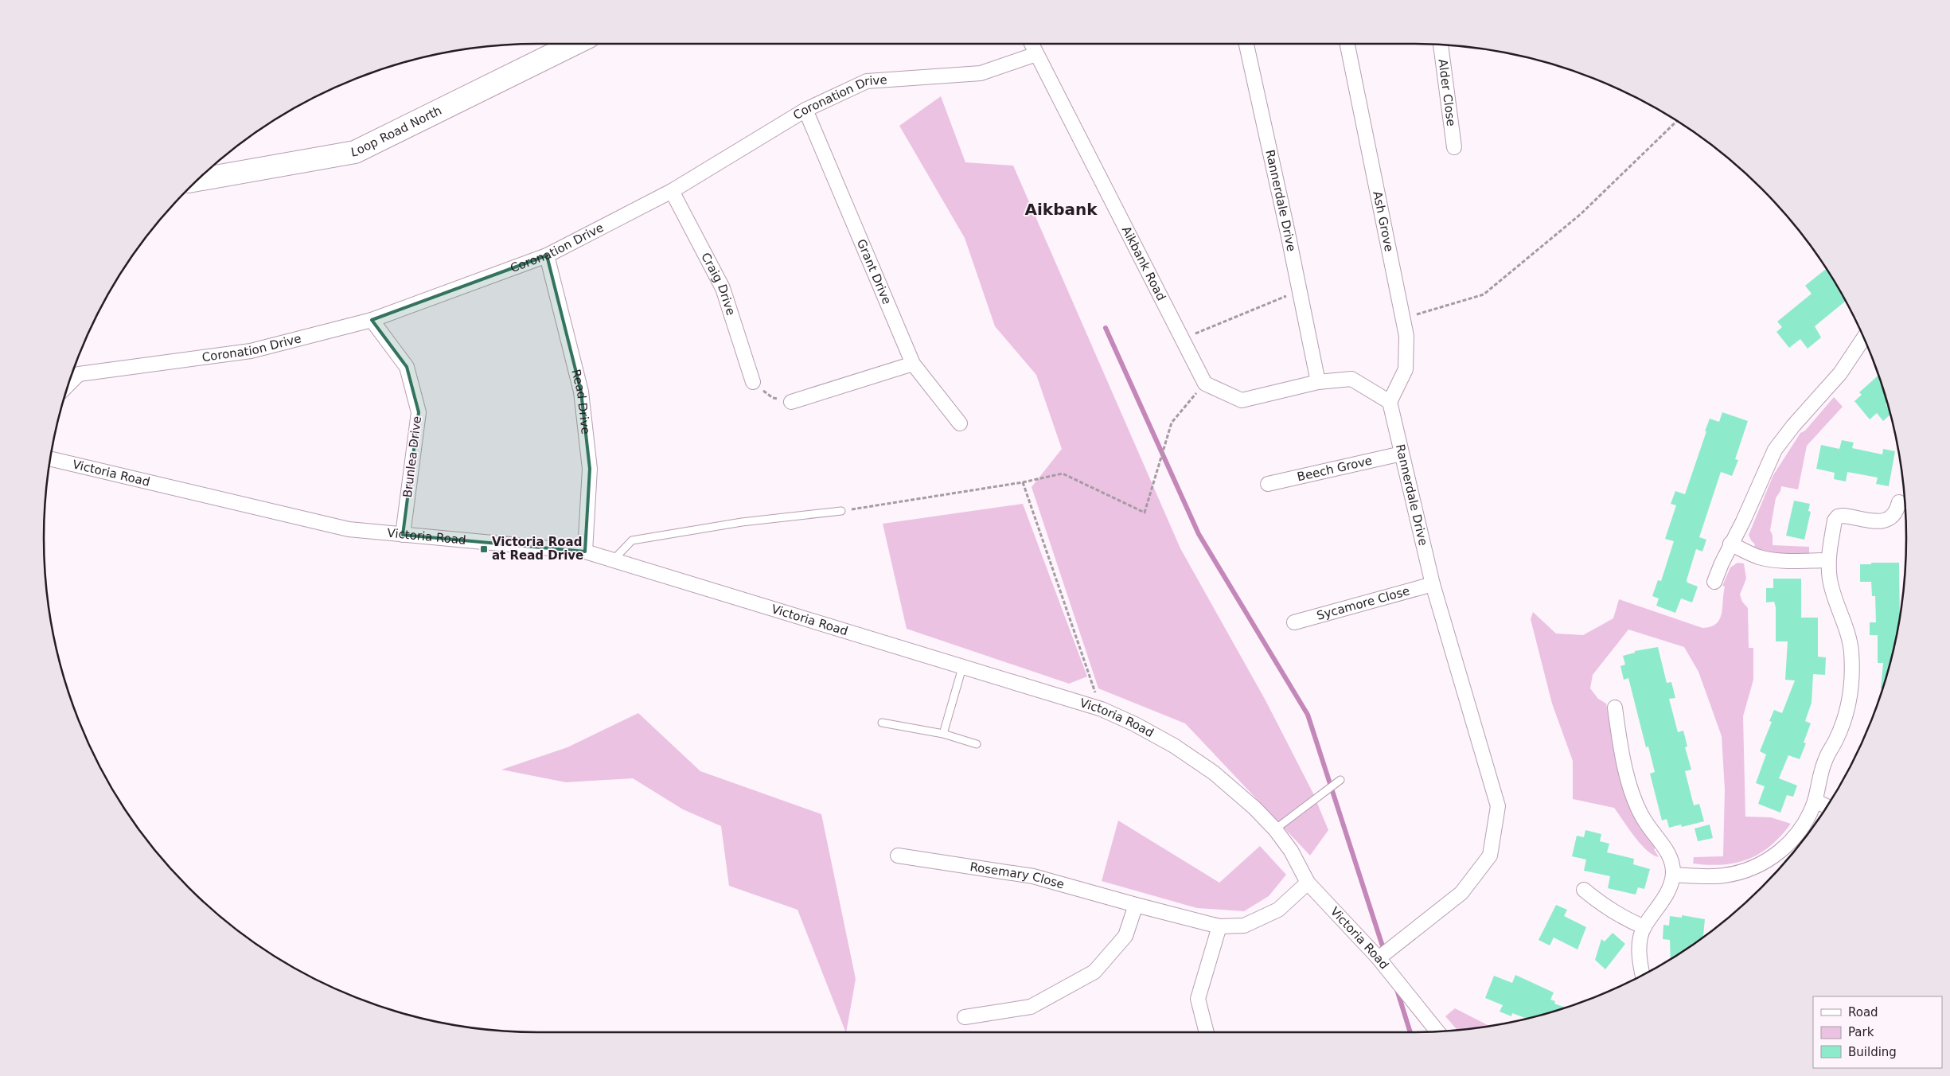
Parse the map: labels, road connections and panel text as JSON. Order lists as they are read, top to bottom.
{
  "streets": {
    "highway": ["Loop Road North"],
    "street": [
      "Alder Close",
      "Coronation Drive",
      "Rannerdale Drive",
      "Ash Grove",
      "Aikbank Road",
      "Grant Drive",
      "Craig Drive",
      "Read Drive",
      "Brunlea Drive",
      "Beech Grove",
      "Victoria Road",
      "Sycamore Close",
      "Rosemary Close"
    ]
  },
  "crossings": [
    ["Coronation Drive", "Aikbank Road"],
    ["Coronation Drive", "Grant Drive"],
    ["Coronation Drive", "Craig Drive"],
    ["Coronation Drive", "Read Drive"],
    ["Coronation Drive", "Brunlea Drive"],
    ["Rannerdale Drive", "Ash Grove"],
    ["Rannerdale Drive", "Beech Grove"],
    ["Rannerdale Drive", "Victoria Road"],
    ["Rannerdale Drive", "Sycamore Close"],
    ["Read Drive", "Victoria Road"],
    ["Brunlea Drive", "Victoria Road"],
    ["Victoria Road", "Rosemary Close"]
  ],
  "districts": ["Aikbank"],
  "places": {
    "transit": ["Victoria Road at Read Drive"]
  },
  "legend": ["Road", "Park", "Building"]
}
